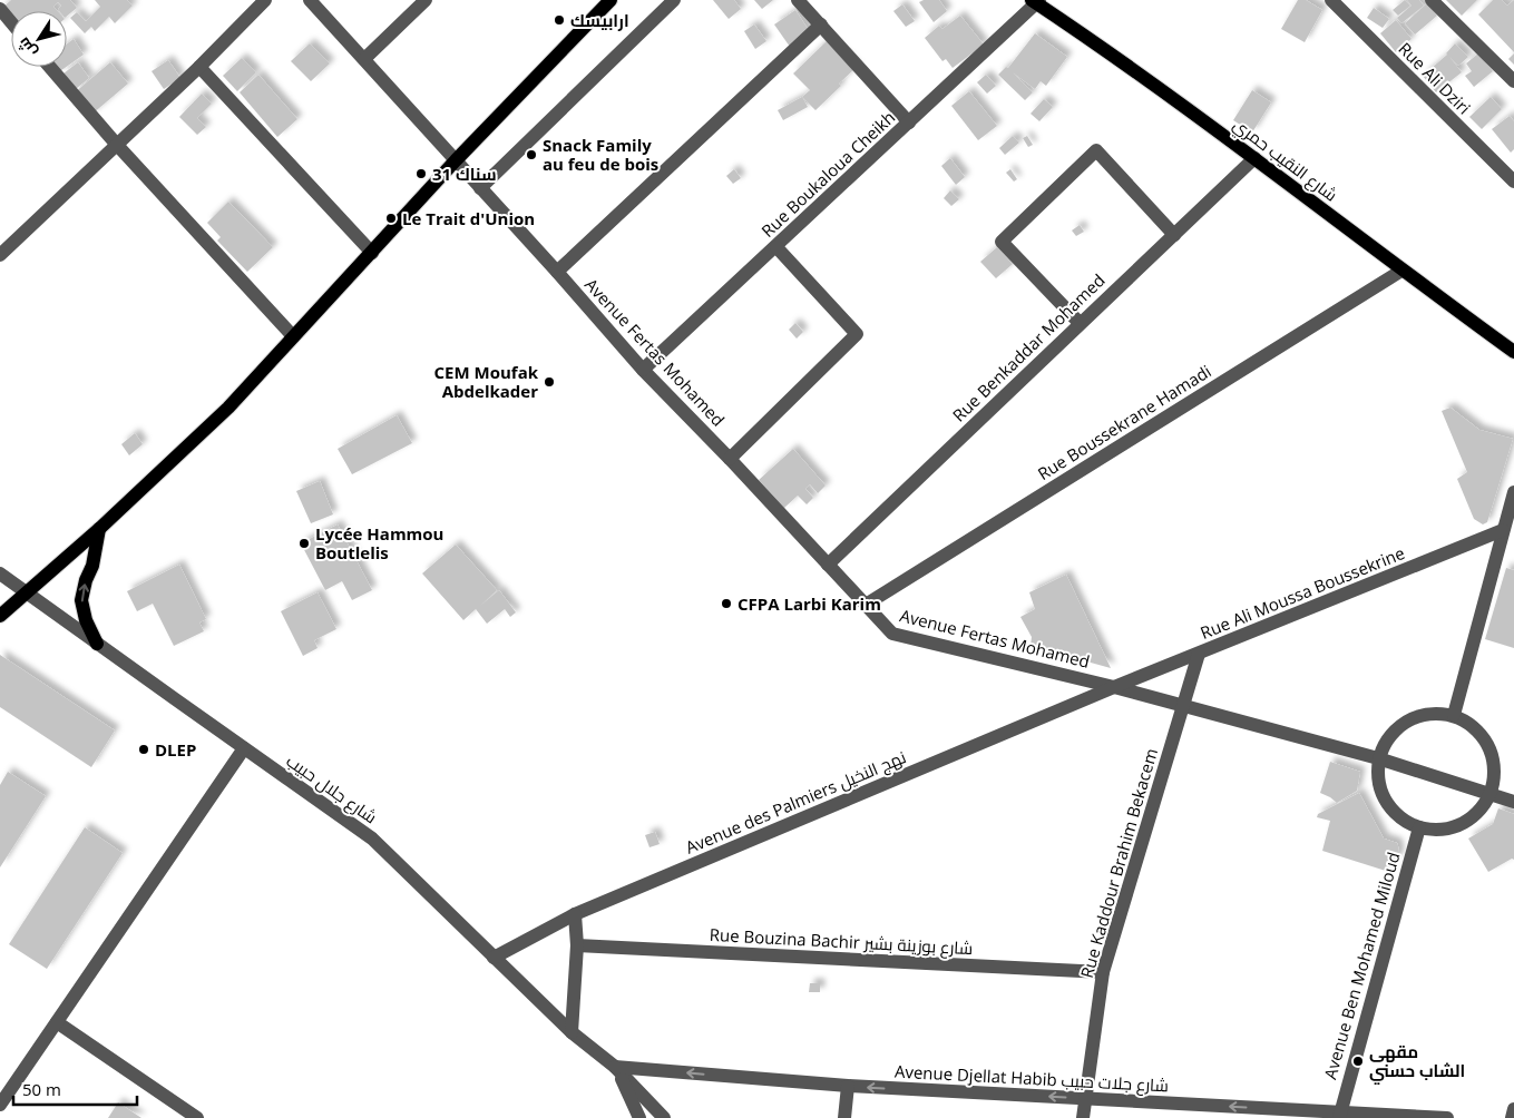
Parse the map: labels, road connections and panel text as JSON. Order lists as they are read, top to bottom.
{
  "streets": {
    "main road": ["شارع النقيب حمري"],
    "street": [
      "Rue Ali Dziri",
      "Rue Boukaloua Cheikh",
      "Rue Benkaddar Mohamed",
      "Avenue Fertas Mohamed",
      "Rue Boussekrane Hamadi",
      "Rue Ali Moussa Boussekrine",
      "شارع جلال حبيب",
      "Avenue des Palmiers نهج النخيل",
      "Rue Kaddour Brahim Bekacem",
      "Rue Bouzina Bachir شارع بوزينة بشير",
      "Avenue Ben Mohamed Miloud",
      "Avenue Djellat Habib شارع جلات حبيب"
    ]
  },
  "crossings": [
    ["شارع النقيب حمري", "Rue Boukaloua Cheikh"],
    ["شارع النقيب حمري", "Rue Benkaddar Mohamed"],
    ["شارع النقيب حمري", "Rue Boussekrane Hamadi"],
    ["Rue Boukaloua Cheikh", "Avenue Fertas Mohamed"],
    ["Rue Benkaddar Mohamed", "Avenue Fertas Mohamed"],
    ["Avenue Fertas Mohamed", "Rue Boussekrane Hamadi"],
    ["Avenue Fertas Mohamed", "Rue Ali Moussa Boussekrine"],
    ["Avenue Fertas Mohamed", "Avenue des Palmiers نهج النخيل"],
    ["Avenue Fertas Mohamed", "Rue Kaddour Brahim Bekacem"],
    ["Rue Ali Moussa Boussekrine", "Avenue des Palmiers نهج النخيل"],
    ["Rue Ali Moussa Boussekrine", "Rue Kaddour Brahim Bekacem"],
    ["شارع جلال حبيب", "Avenue des Palmiers نهج النخيل"],
    ["شارع جلال حبيب", "Avenue Djellat Habib شارع جلات حبيب"],
    ["Rue Kaddour Brahim Bekacem", "Rue Bouzina Bachir شارع بوزينة بشير"],
    ["Rue Kaddour Brahim Bekacem", "Avenue Djellat Habib شارع جلات حبيب"],
    ["Avenue Ben Mohamed Miloud", "Avenue Djellat Habib شارع جلات حبيب"]
  ],
  "one_way": ["Avenue Djellat Habib شارع جلات حبيب"],
  "places": [
    "ارابيسك",
    "Snack Family au feu de bois",
    "سناك 31",
    "Le Trait d'Union",
    "CEM Moufak Abdelkader",
    "Lycée Hammou Boutlelis",
    "CFPA Larbi Karim",
    "DLEP",
    "مقهى الشاب حسني"
  ],
  "scale_bar": "50 m",
  "north": "bottom left"
}
